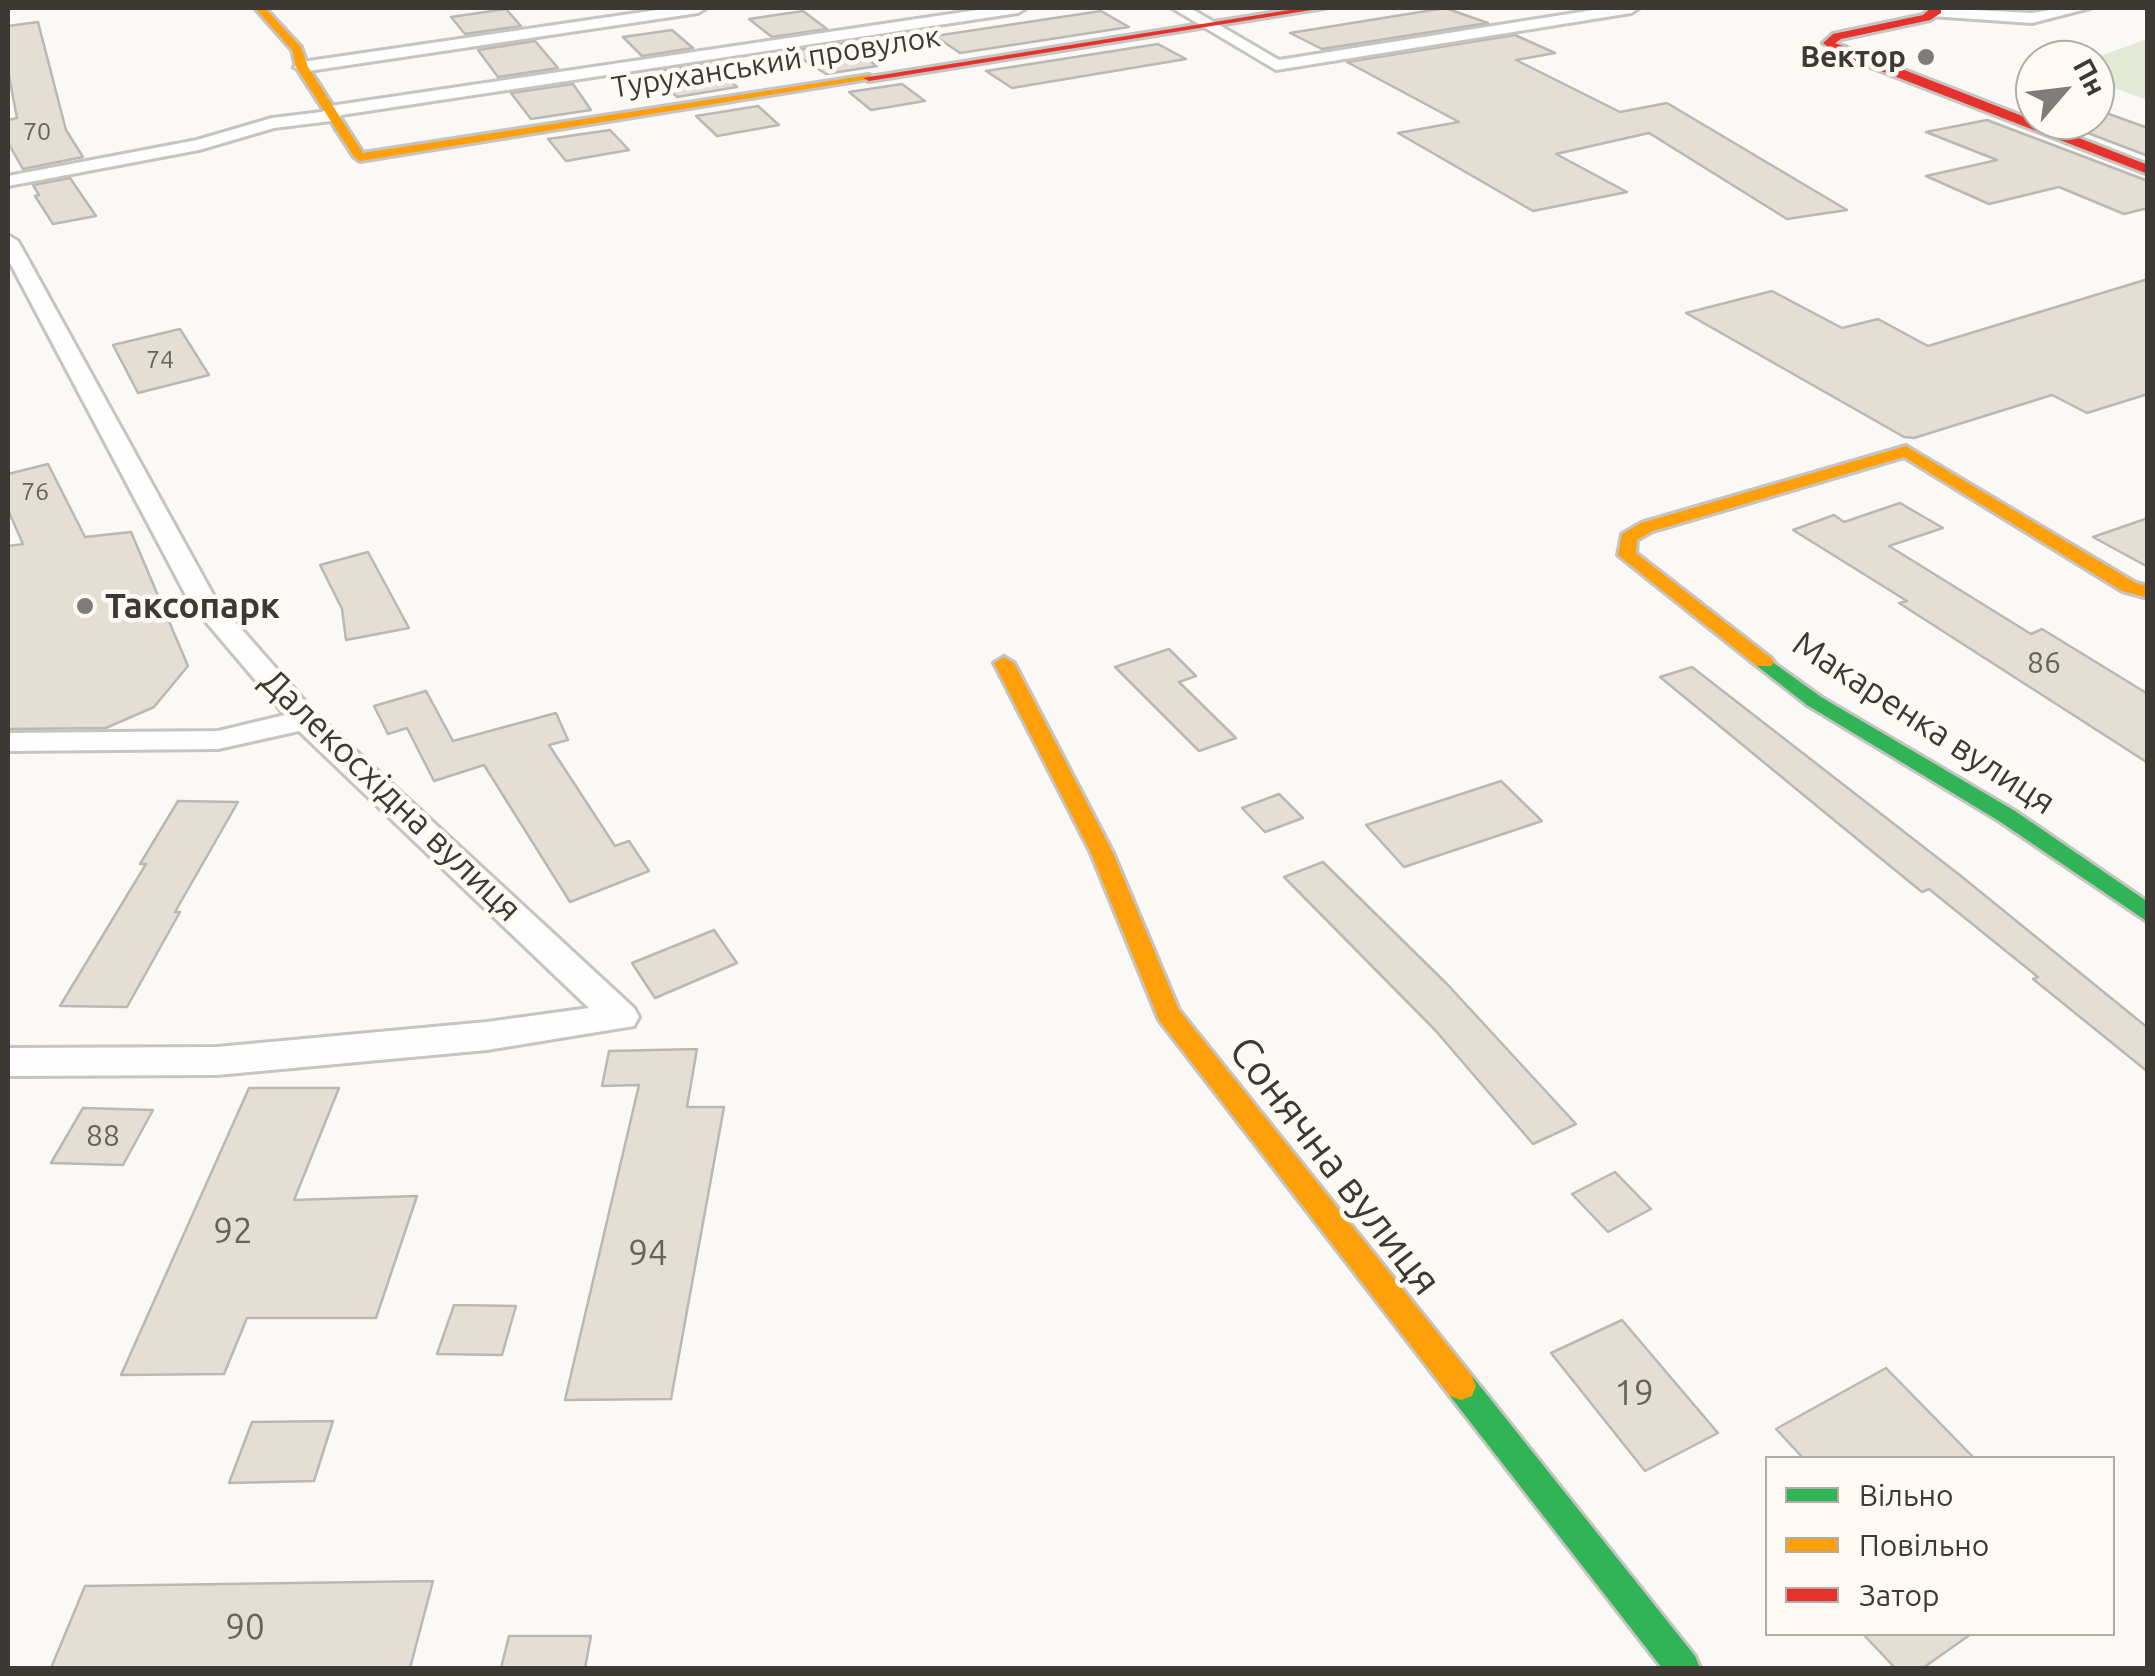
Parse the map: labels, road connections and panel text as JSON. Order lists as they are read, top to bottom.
{
  "streets": {
    "street": [
      "Туруханський провулок",
      "Макаренка вулиця",
      "Далекосхідна вулиця",
      "Сонячна вулиця"
    ]
  },
  "places": ["Вектор", "Таксопарк"],
  "house_numbers": [
    "70",
    "74",
    "76",
    "86",
    "88",
    "92",
    "94",
    "19",
    "90"
  ],
  "legend": ["Вільно", "Повільно", "Затор"],
  "north": "top right"
}
